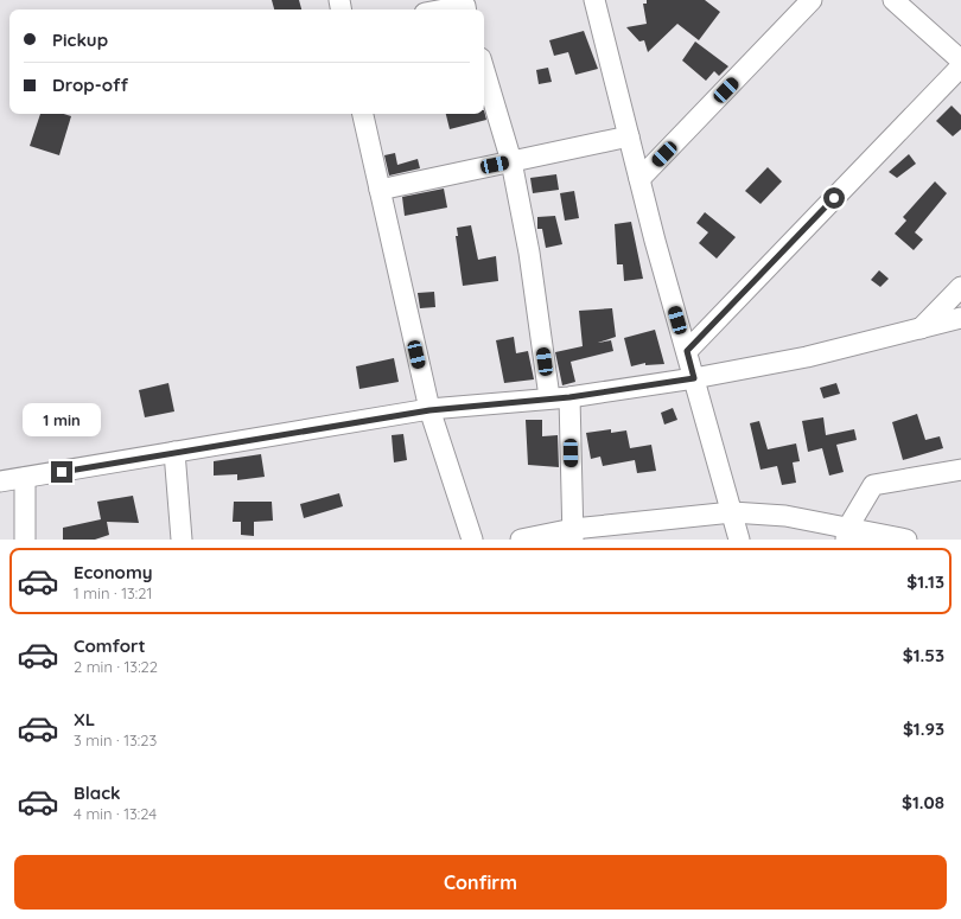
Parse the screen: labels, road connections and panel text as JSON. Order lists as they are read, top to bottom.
{
  "page": {
    "banner": ["Pickup", "Drop-off"],
    "bubble": "1 min",
    "list": [
      {
        "name": "Economy",
        "note": "1 min · 13:21",
        "value": "$1.13"
      },
      {
        "name": "Comfort",
        "note": "2 min · 13:22",
        "value": "$1.53"
      },
      {
        "name": "XL",
        "note": "3 min · 13:23",
        "value": "$1.93"
      },
      {
        "name": "Black",
        "note": "4 min · 13:24",
        "value": "$1.08"
      }
    ],
    "buttons": "Confirm"
  }
}
